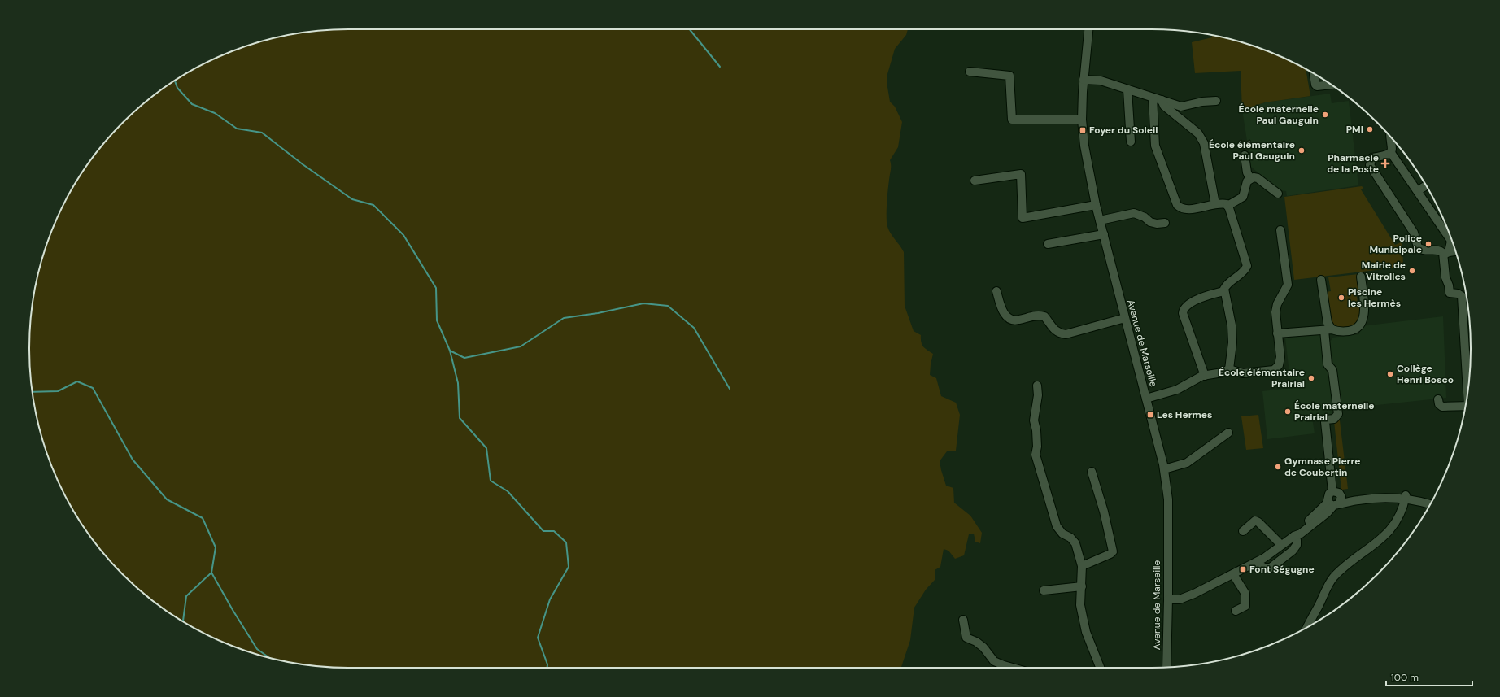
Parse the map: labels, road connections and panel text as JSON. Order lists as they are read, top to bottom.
{
  "streets": {
    "street": ["Avenue de Marseille"]
  },
  "places": {
    "other": [
      "École maternelle Paul Gauguin",
      "PMI",
      "École élémentaire Paul Gauguin",
      "Police Municipale",
      "Mairie de Vitrolles",
      "Piscine les Hermès",
      "Collège Henri Bosco",
      "École élémentaire Prairial",
      "École maternelle Prairial",
      "Gymnase Pierre de Coubertin"
    ],
    "transit": ["Foyer du Soleil", "Les Hermes", "Font Ségugne"],
    "health": ["Pharmacie de la Poste"]
  },
  "scale_bar": "100 m"
}
